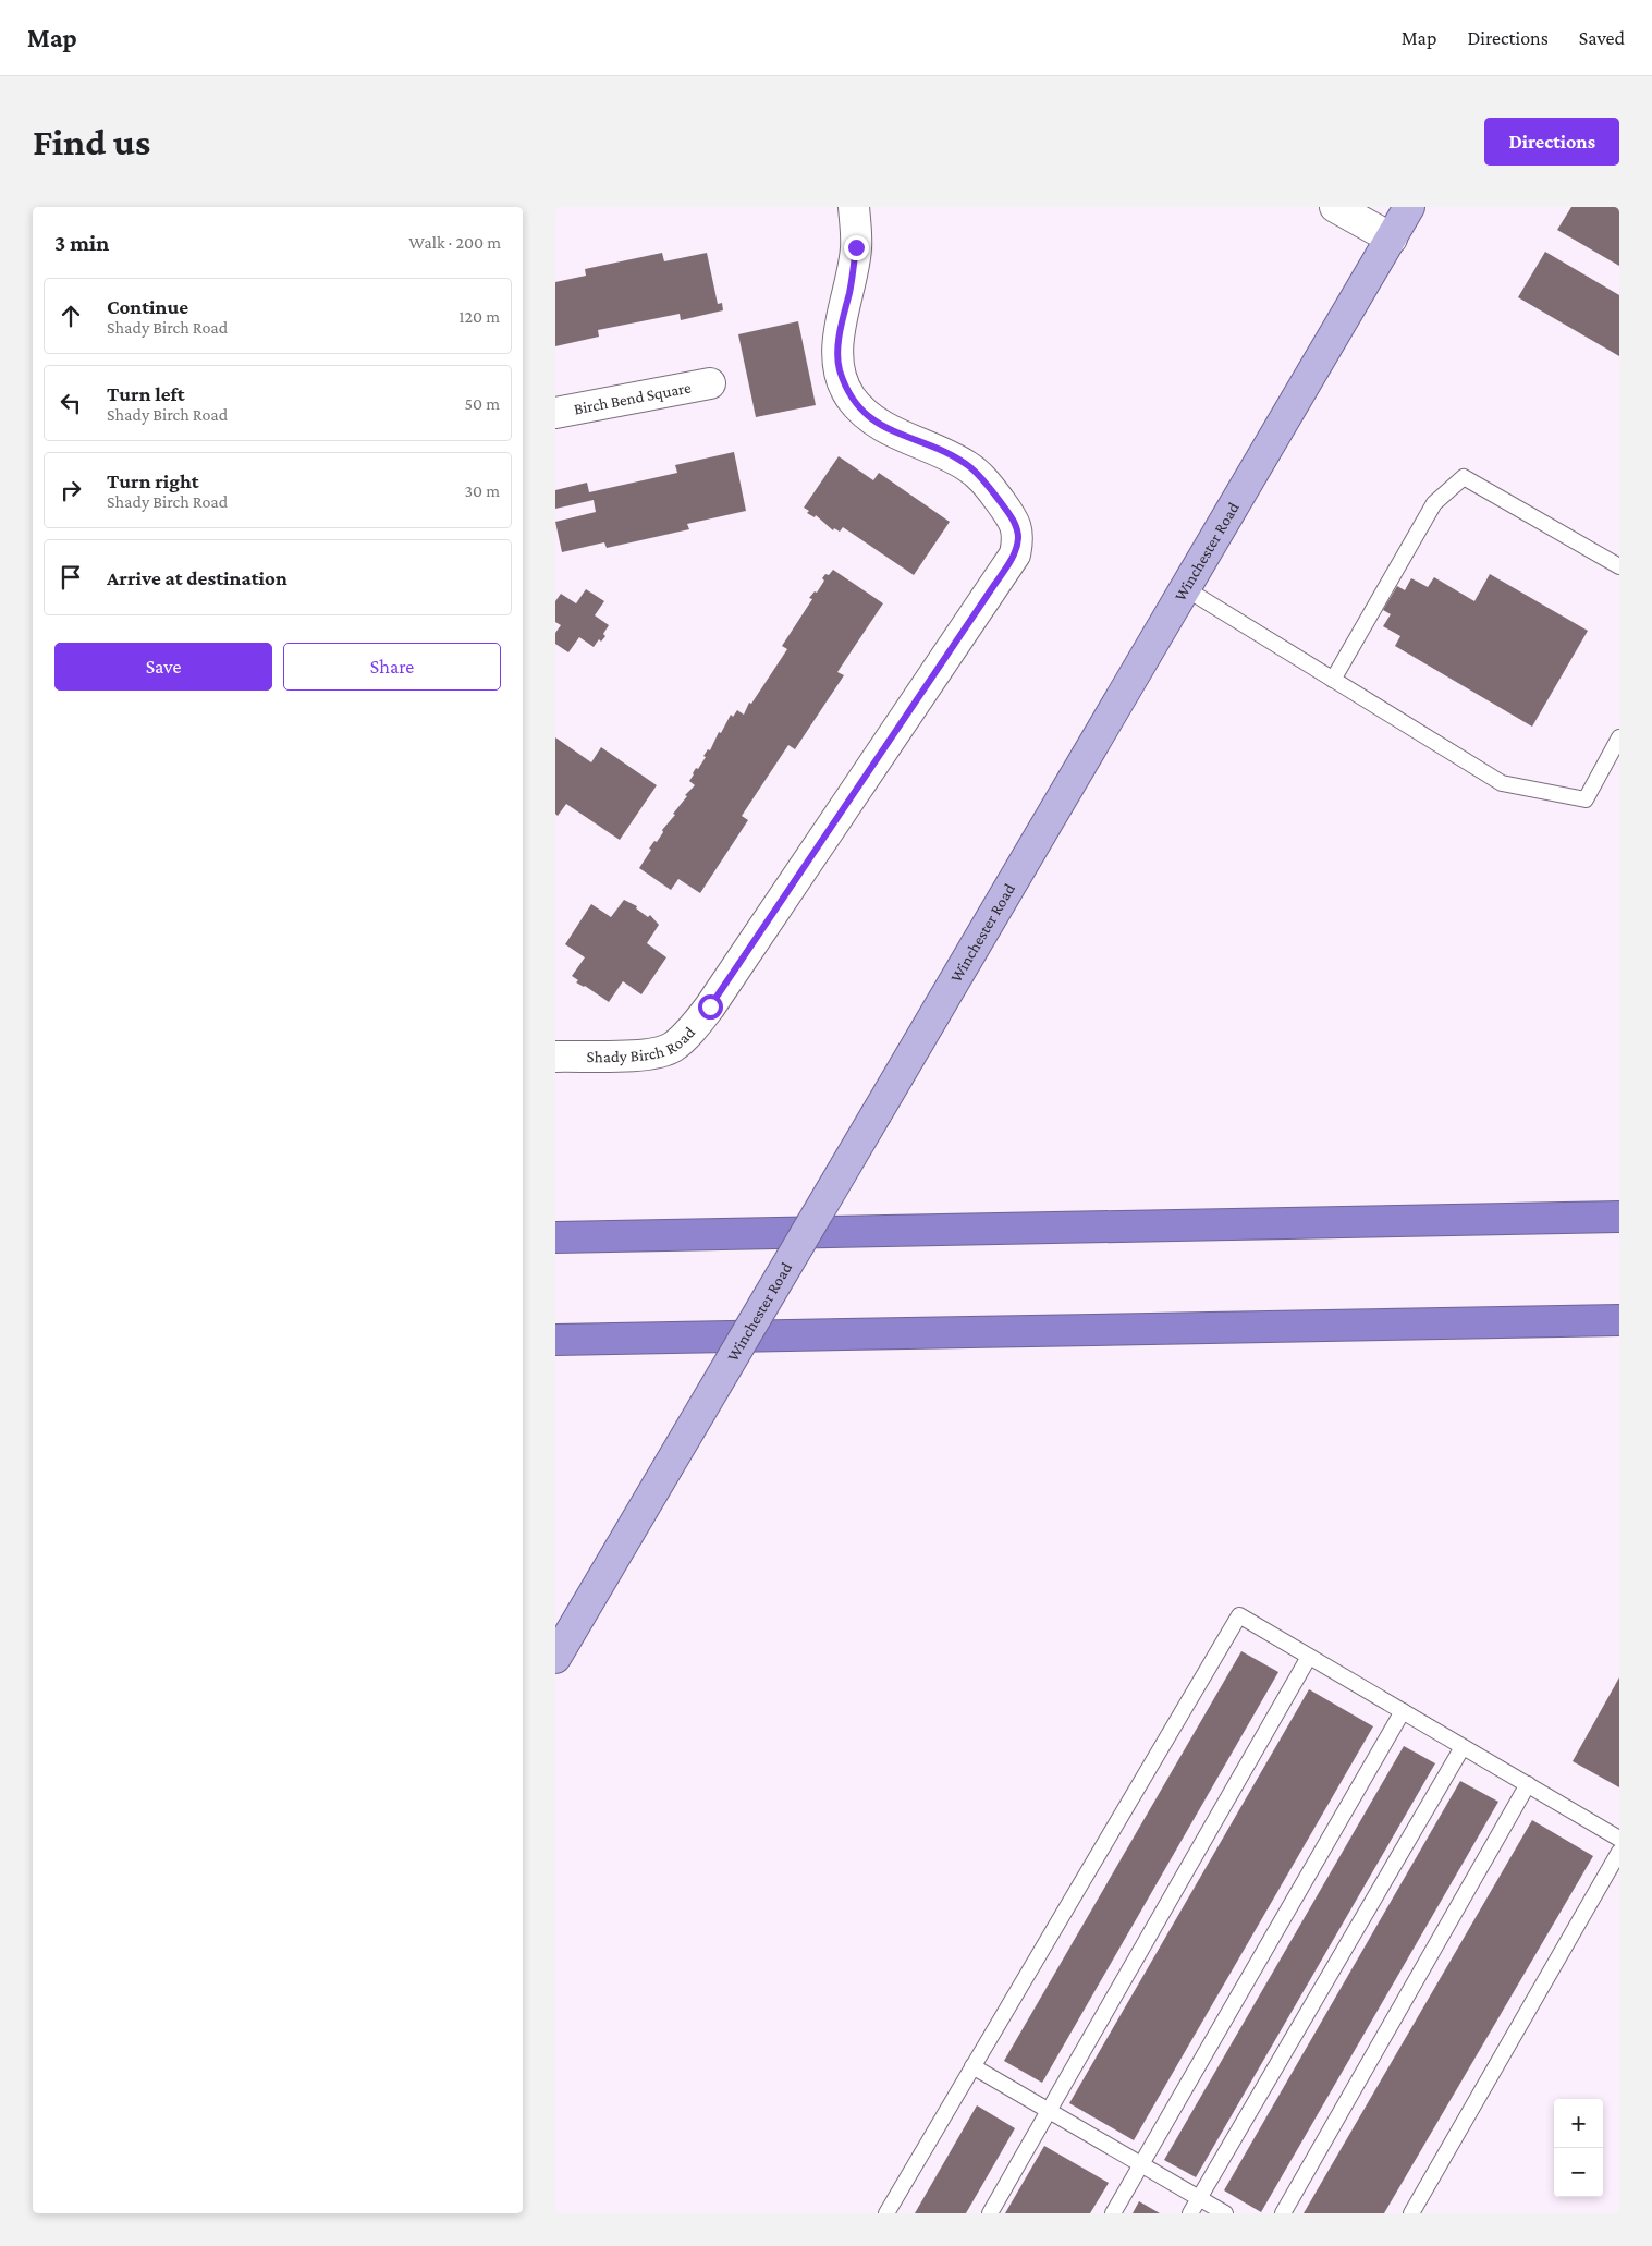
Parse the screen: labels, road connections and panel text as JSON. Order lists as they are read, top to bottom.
{
  "streets": {
    "main road": ["Winchester Road"],
    "street": ["Birch Bend Square", "Shady Birch Road"]
  },
  "page": {
    "header": "Map",
    "nav": ["Map", "Directions", "Saved"],
    "buttons": [
      "Directions",
      ["Save", "Share"]
    ],
    "title": "Find us",
    "heading": ["3 min", "Walk · 200 m"],
    "list": [
      ["Continue", "Shady Birch Road", "120 m"],
      ["Turn left", "Shady Birch Road", "50 m"],
      ["Turn right", "Shady Birch Road", "30 m"],
      "Arrive at destination"
    ],
    "map_buttons": ["+", "−"]
  }
}
